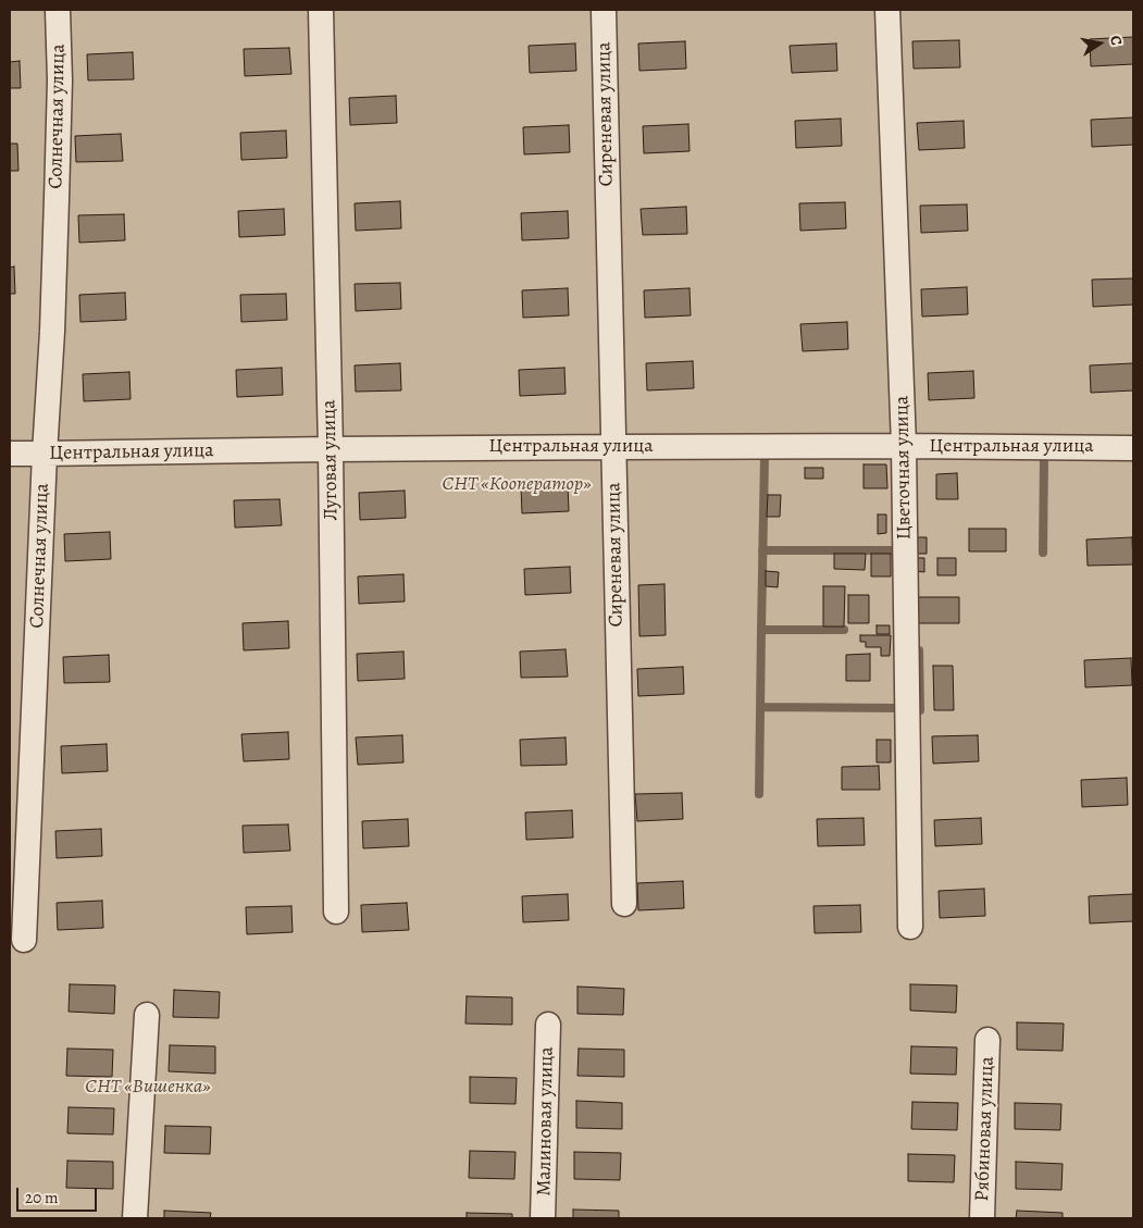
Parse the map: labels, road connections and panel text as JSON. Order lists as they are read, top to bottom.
{
  "streets": {
    "street": [
      "Сиреневая улица",
      "Солнечная улица",
      "Центральная улица",
      "Луговая улица",
      "Цветочная улица",
      "Малиновая улица",
      "Рябиновая улица"
    ]
  },
  "crossings": [
    ["Сиреневая улица", "Центральная улица"],
    ["Солнечная улица", "Центральная улица"],
    ["Центральная улица", "Луговая улица"],
    ["Центральная улица", "Цветочная улица"]
  ],
  "parks": ["СНТ «Кооператор»", "СНТ «Вишенка»"],
  "scale_bar": "20 m",
  "north": "right"
}
